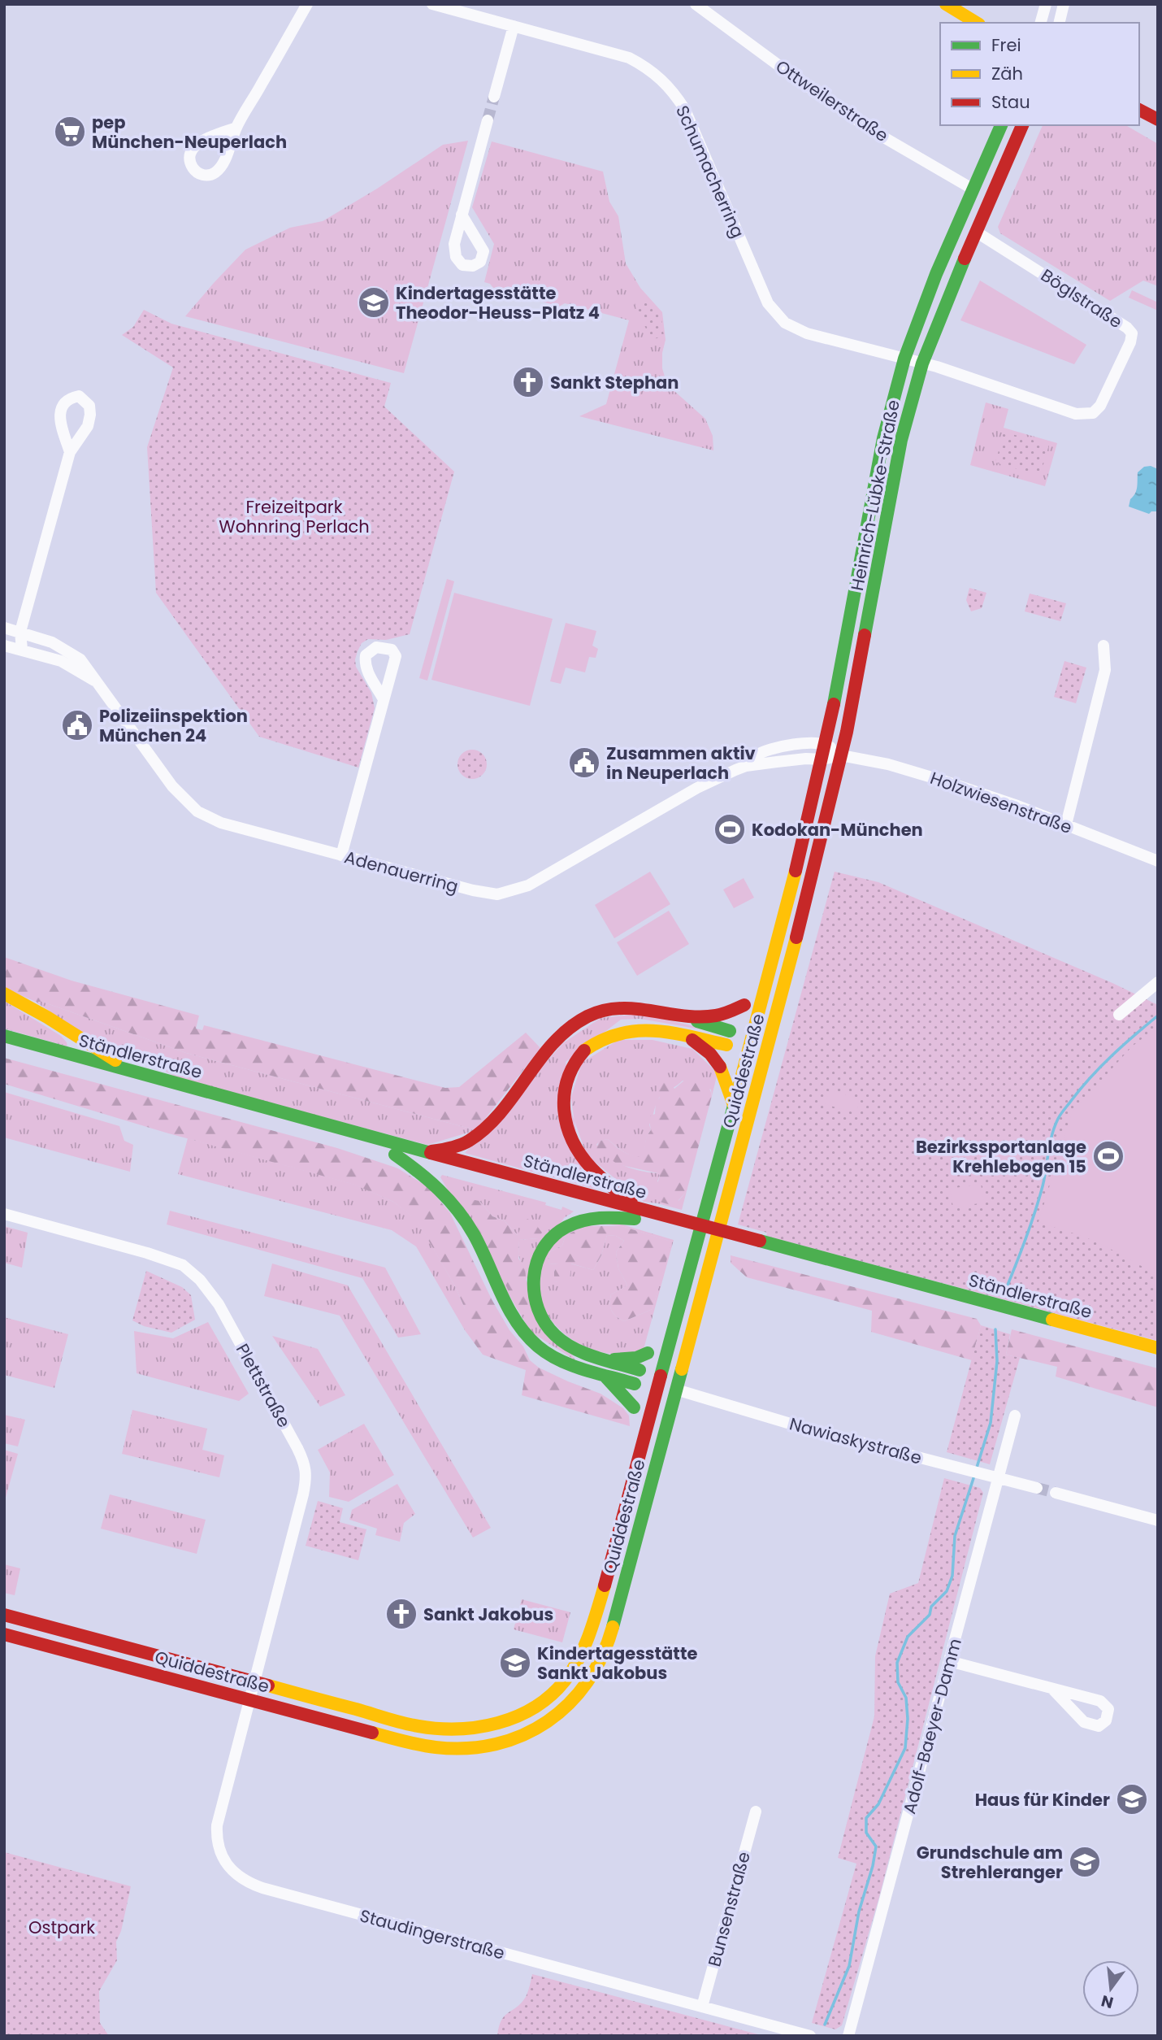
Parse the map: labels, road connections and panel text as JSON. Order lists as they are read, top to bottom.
{
  "streets": {
    "main road": ["Heinrich-Lübke-Straße", "Ständlerstraße", "Quiddestraße"],
    "street": [
      "Ottweilerstraße",
      "Schumacherring",
      "Böglstraße",
      "Holzwiesenstraße",
      "Adenauerring",
      "Plettstraße",
      "Nawiaskystraße",
      "Adolf-Baeyer-Damm",
      "Bunsenstraße",
      "Staudingerstraße"
    ]
  },
  "crossings": [
    ["Ottweilerstraße", "Heinrich-Lübke-Straße"],
    ["Schumacherring", "Böglstraße"],
    ["Schumacherring", "Heinrich-Lübke-Straße"],
    ["Böglstraße", "Heinrich-Lübke-Straße"],
    ["Heinrich-Lübke-Straße", "Holzwiesenstraße"],
    ["Heinrich-Lübke-Straße", "Adenauerring"],
    ["Heinrich-Lübke-Straße", "Quiddestraße"],
    ["Holzwiesenstraße", "Adenauerring"],
    ["Holzwiesenstraße", "Quiddestraße"],
    ["Adenauerring", "Quiddestraße"],
    ["Quiddestraße", "Plettstraße"],
    ["Quiddestraße", "Nawiaskystraße"],
    ["Quiddestraße", "Staudingerstraße"],
    ["Plettstraße", "Staudingerstraße"],
    ["Nawiaskystraße", "Adolf-Baeyer-Damm"],
    ["Bunsenstraße", "Staudingerstraße"]
  ],
  "parks": ["Freizeitpark Wohnring Perlach", "Ostpark"],
  "places": {
    "supermarket": ["pep München-Neuperlach"],
    "school or university": [
      "Kindertagesstätte Theodor-Heuss-Platz 4",
      "Kindertagesstätte Sankt Jakobus",
      "Haus für Kinder",
      "Grundschule am Strehleranger"
    ],
    "church": ["Sankt Stephan", "Sankt Jakobus"],
    "public building": ["Polizeiinspektion München 24", "Zusammen aktiv in Neuperlach"],
    "sports": ["Kodokan-München", "Bezirkssportanlage Krehlebogen 15"]
  },
  "legend": ["Frei", "Zäh", "Stau"],
  "north": "bottom"
}
